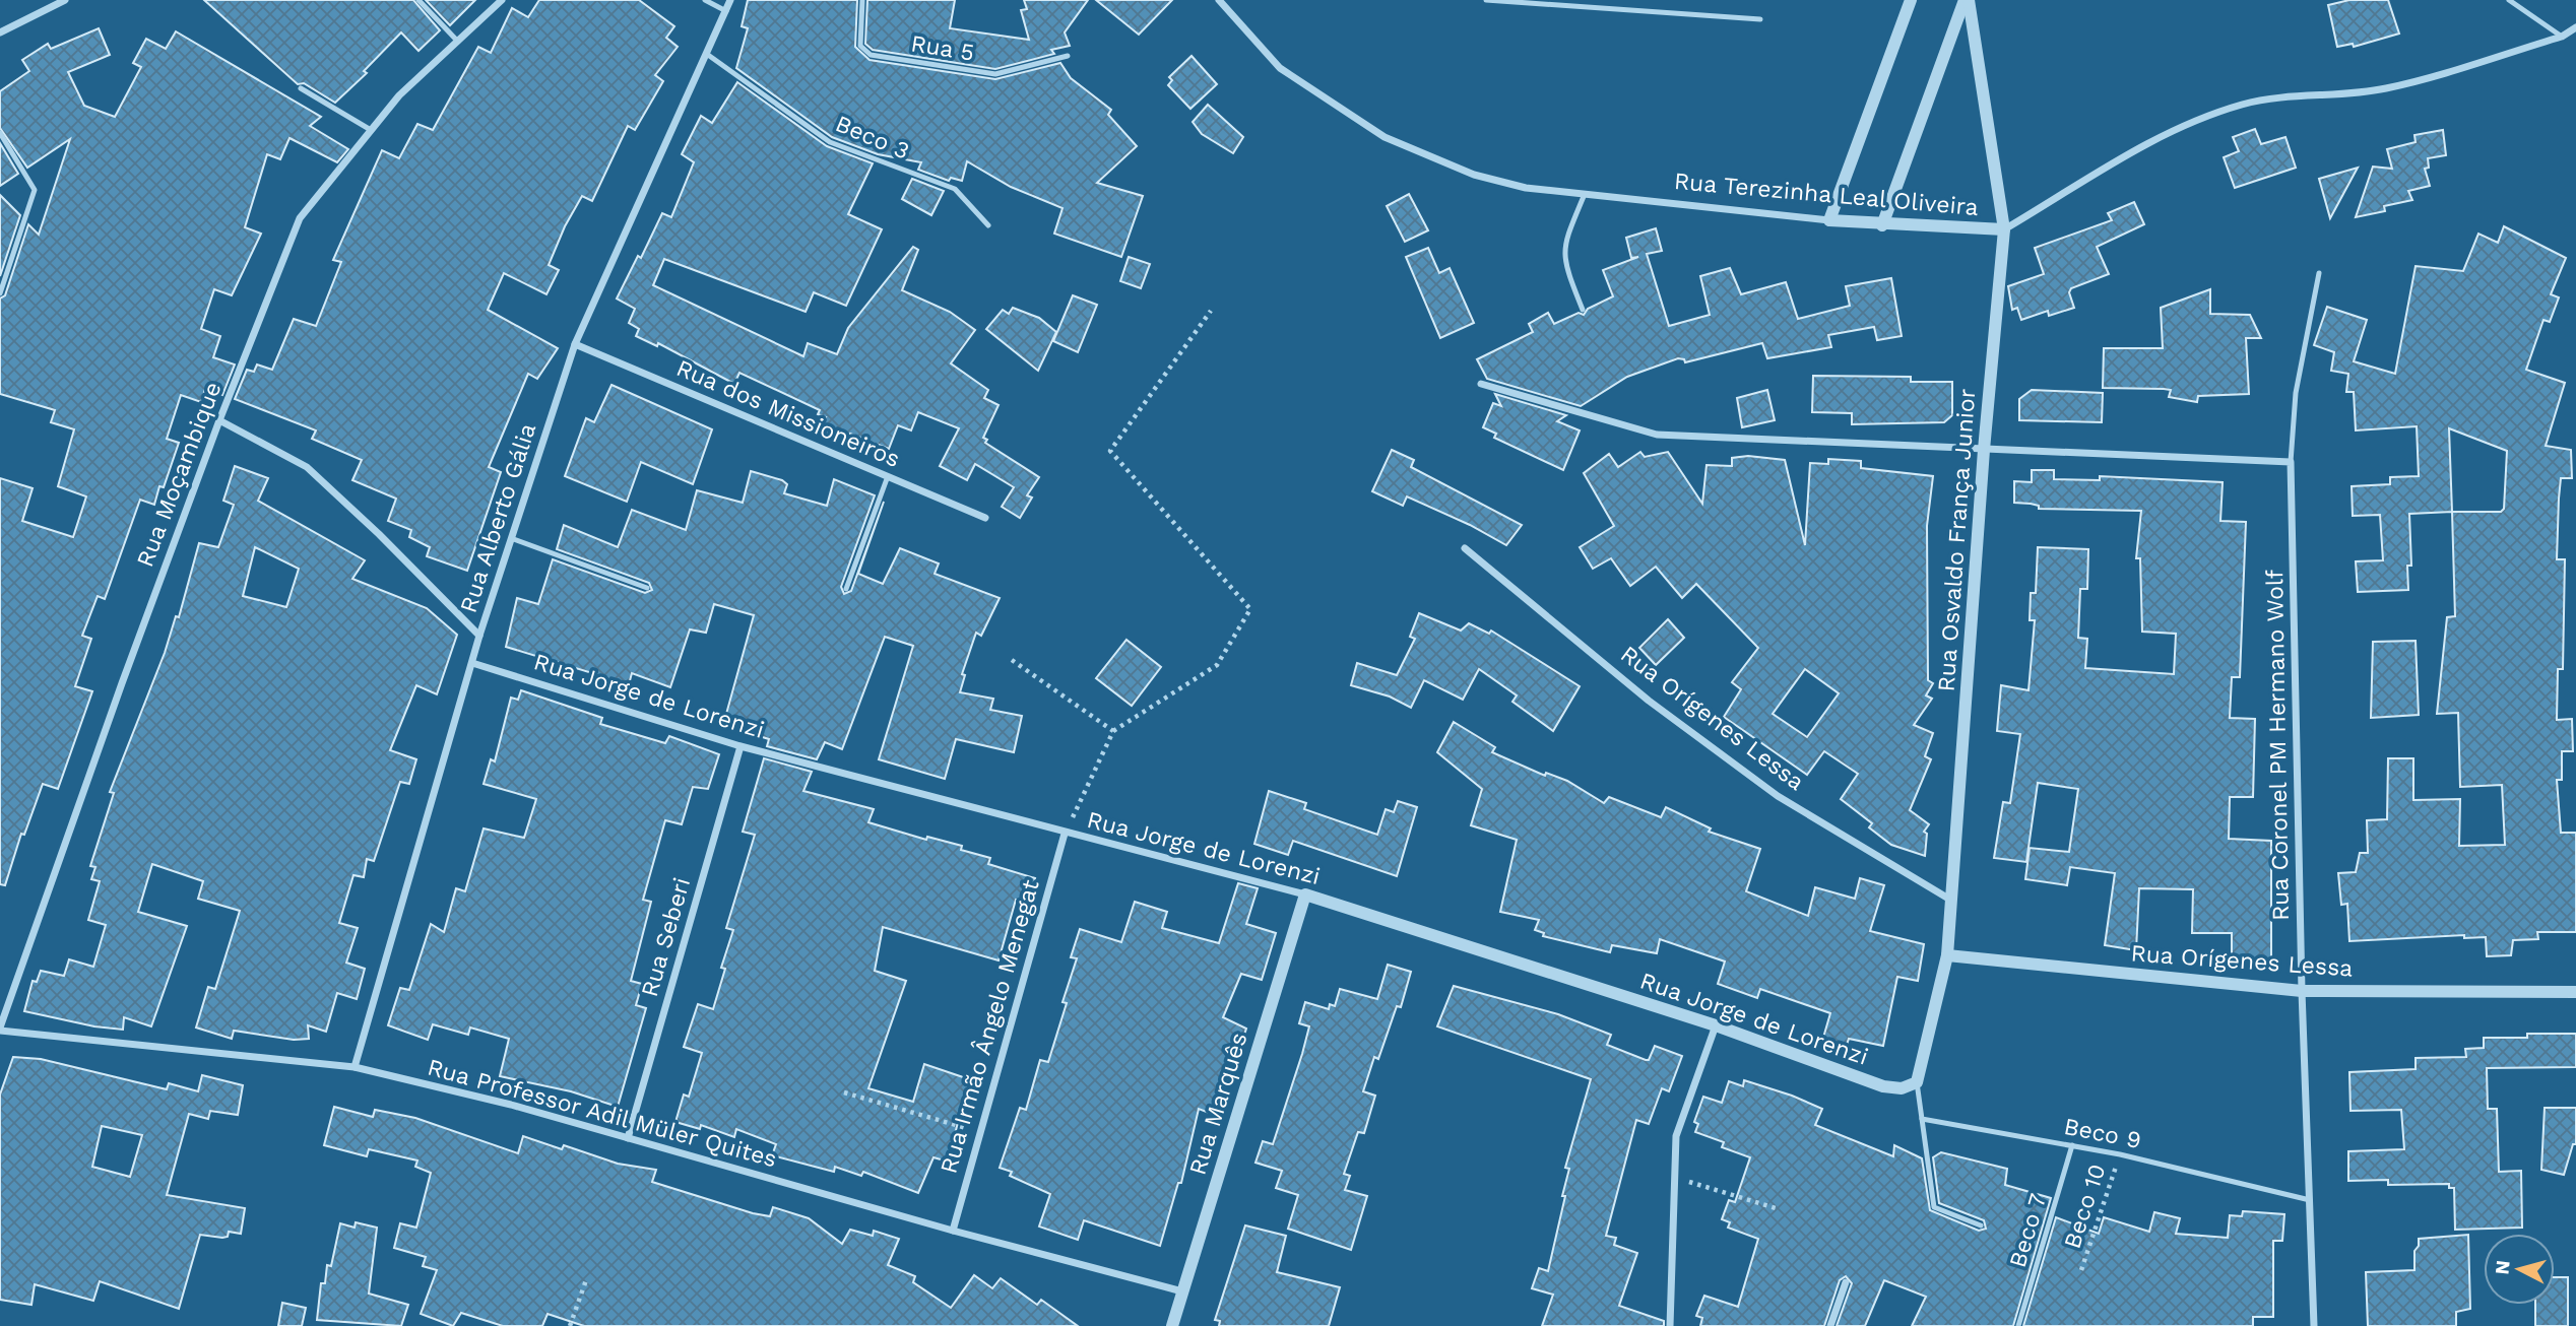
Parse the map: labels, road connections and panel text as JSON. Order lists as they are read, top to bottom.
{
  "streets": {
    "street": [
      "Rua Terezinha Leal Oliveira",
      "Rua dos Missioneiros",
      "Rua Moçambique",
      "Rua Alberto Gália",
      "Rua Osvaldo França Junior",
      "Rua Jorge de Lorenzi",
      "Rua Orígenes Lessa",
      "Rua Coronel PM Hermano Wolf",
      "Rua Seberi",
      "Rua Irmão Ângelo Menegat",
      "Rua Marquês",
      "Rua Professor Adil Müler Quites"
    ],
    "lane": [
      "Rua 5",
      "Beco 3",
      "Beco 9",
      "Beco 7"
    ],
    "path": ["Beco 10"]
  },
  "crossings": [
    ["Beco 3", "Rua Alberto Gália"],
    ["Rua Terezinha Leal Oliveira", "Rua Osvaldo França Junior"],
    ["Rua dos Missioneiros", "Rua Alberto Gália"],
    ["Rua Moçambique", "Rua Professor Adil Müler Quites"],
    ["Rua Alberto Gália", "Rua Jorge de Lorenzi"],
    ["Rua Alberto Gália", "Rua Professor Adil Müler Quites"],
    ["Rua Osvaldo França Junior", "Rua Jorge de Lorenzi"],
    ["Rua Osvaldo França Junior", "Rua Orígenes Lessa"],
    ["Rua Jorge de Lorenzi", "Rua Seberi"],
    ["Rua Jorge de Lorenzi", "Rua Irmão Ângelo Menegat"],
    ["Rua Jorge de Lorenzi", "Rua Marquês"],
    ["Rua Orígenes Lessa", "Rua Coronel PM Hermano Wolf"],
    ["Rua Coronel PM Hermano Wolf", "Beco 9"],
    ["Rua Seberi", "Rua Professor Adil Müler Quites"],
    ["Rua Irmão Ângelo Menegat", "Rua Professor Adil Müler Quites"],
    ["Rua Marquês", "Rua Professor Adil Müler Quites"],
    ["Beco 9", "Beco 10"],
    ["Beco 9", "Beco 7"]
  ],
  "north": "left"
}
